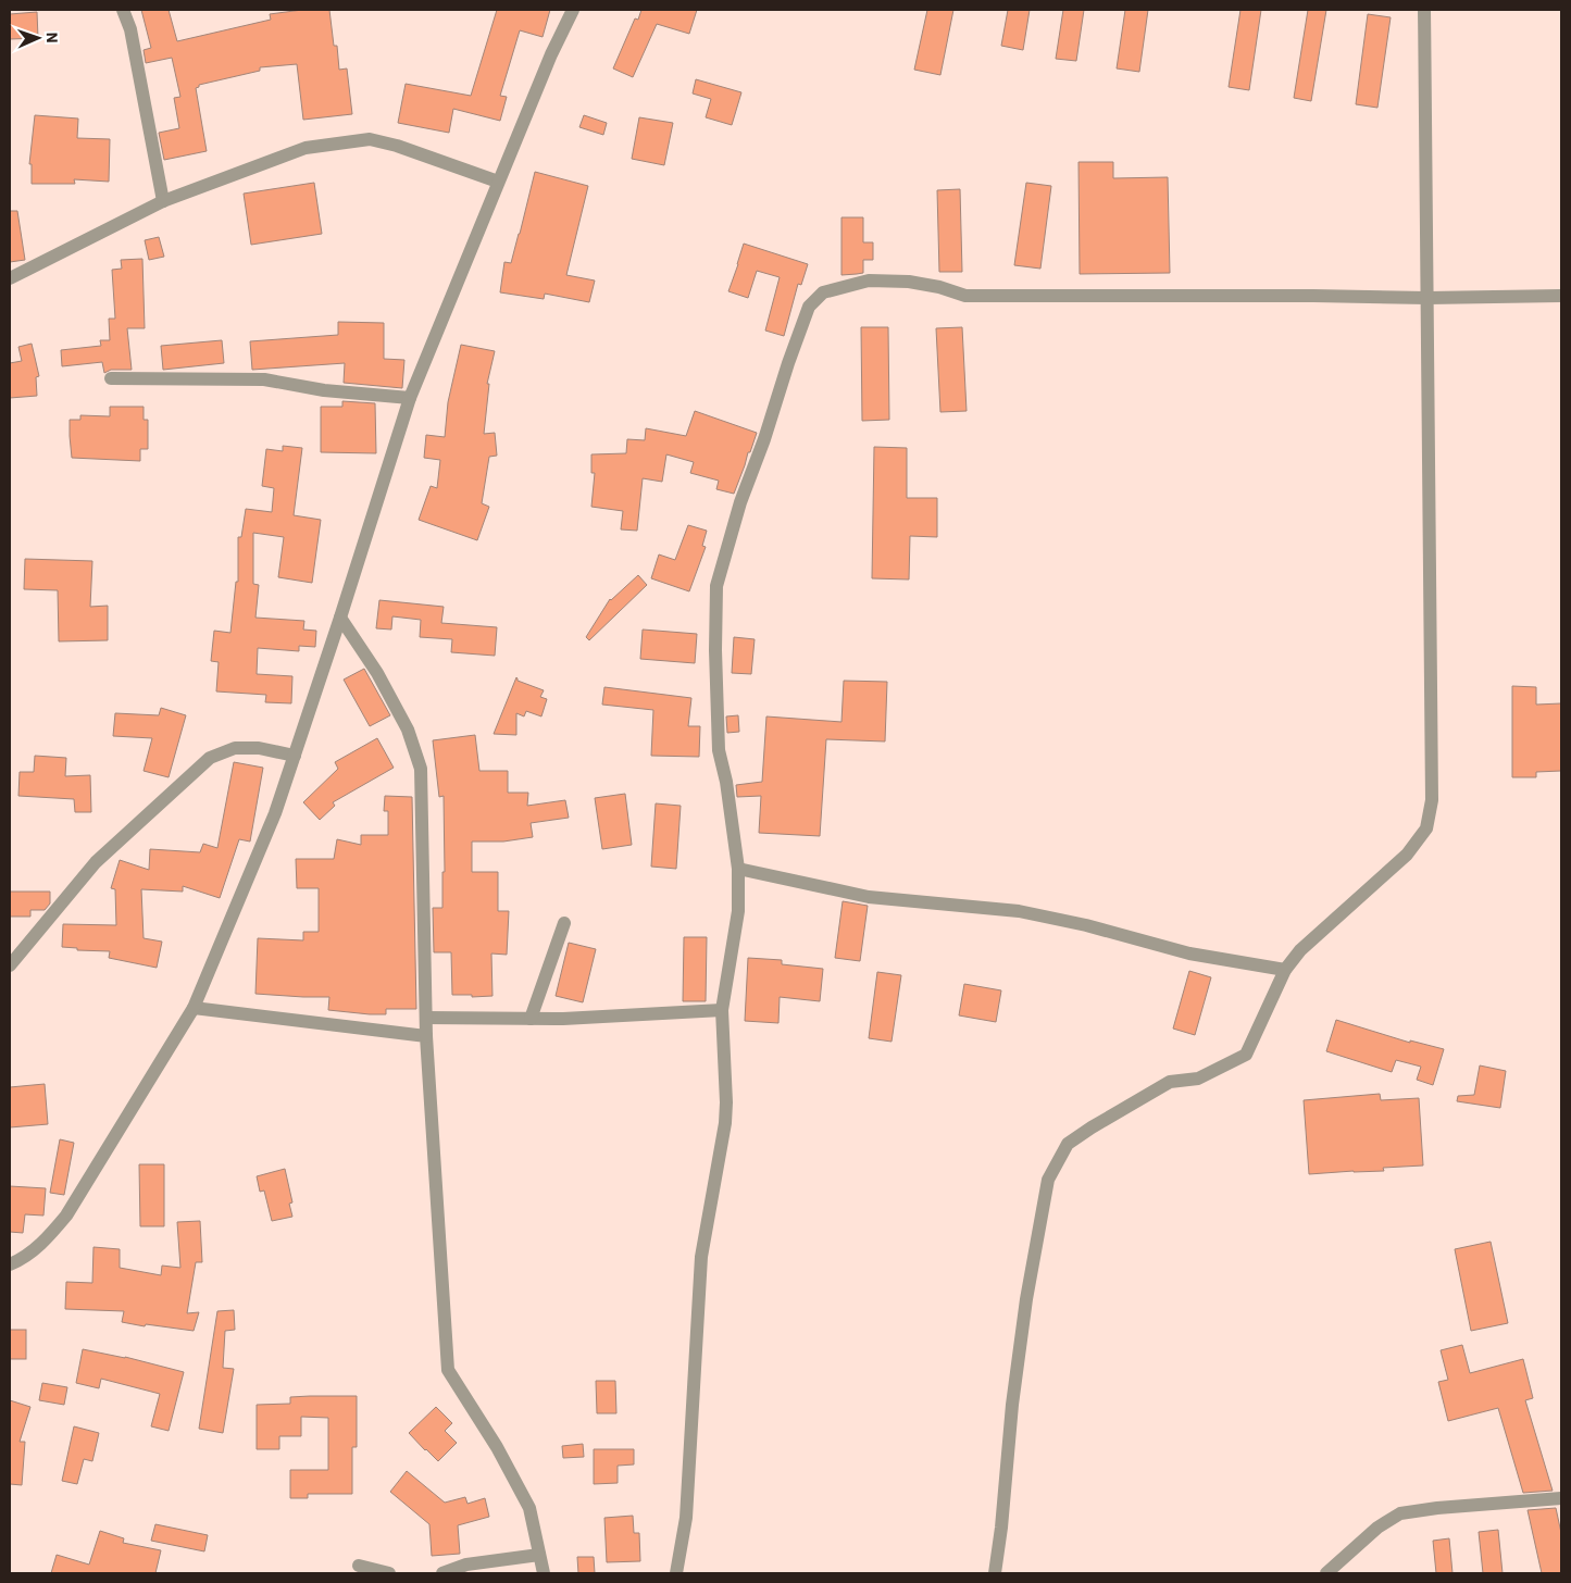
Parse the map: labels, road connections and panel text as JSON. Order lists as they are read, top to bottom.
{
  "north": "right"
}
